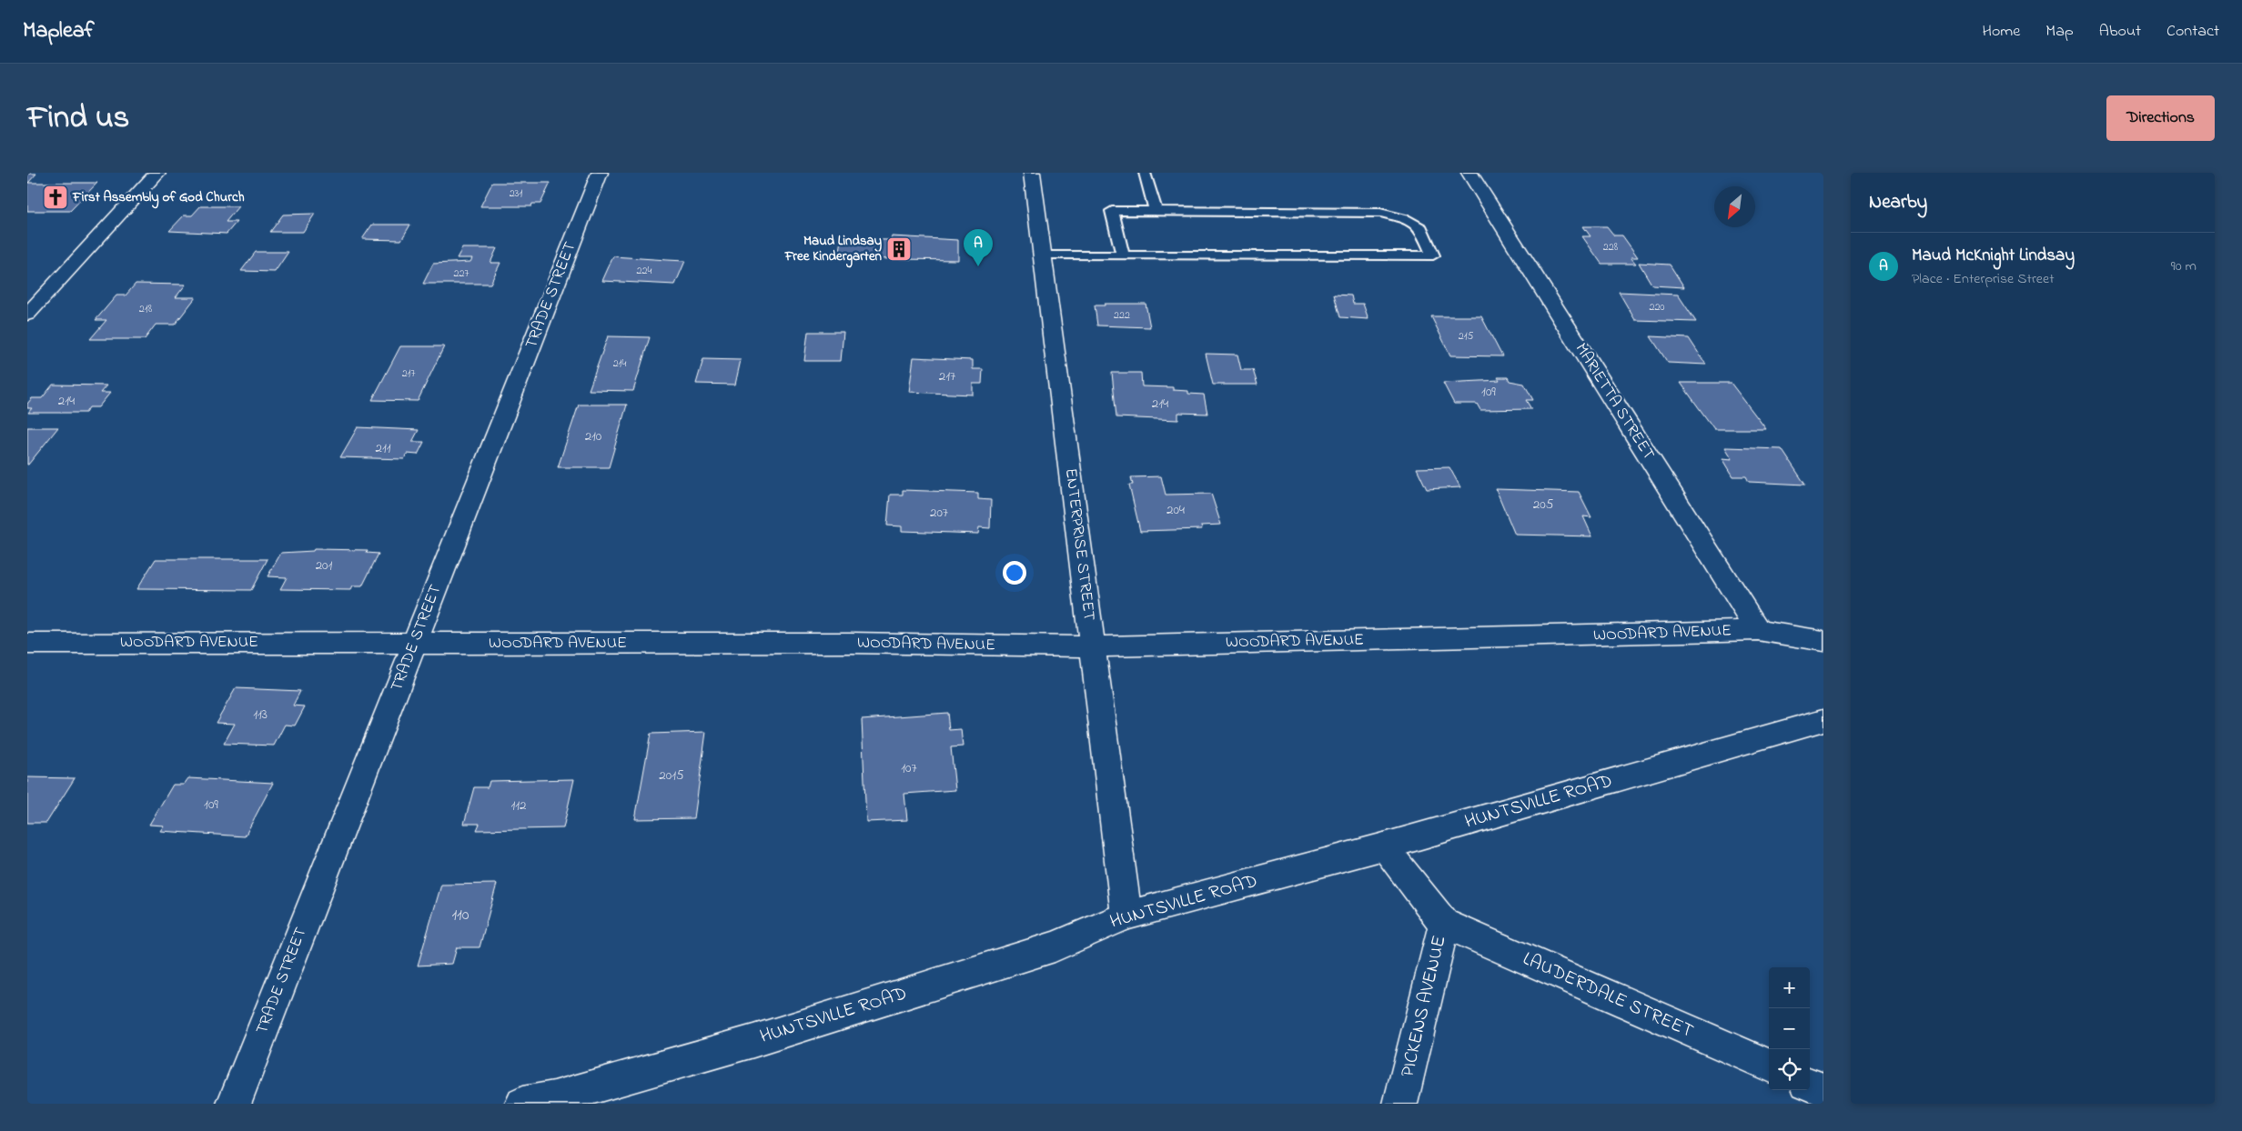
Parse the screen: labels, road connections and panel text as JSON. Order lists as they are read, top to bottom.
{
  "streets": {
    "street": [
      "TRADE STREET",
      "MARIETTA STREET",
      "ENTERPRISE STREET",
      "WOODARD AVENUE",
      "HUNTSVILLE ROAD",
      "LAUDERDALE STREET",
      "PICKENS AVENUE"
    ]
  },
  "crossings": [
    ["TRADE STREET", "WOODARD AVENUE"],
    ["MARIETTA STREET", "WOODARD AVENUE"],
    ["ENTERPRISE STREET", "WOODARD AVENUE"],
    ["ENTERPRISE STREET", "HUNTSVILLE ROAD"],
    ["HUNTSVILLE ROAD", "PICKENS AVENUE"],
    ["LAUDERDALE STREET", "PICKENS AVENUE"]
  ],
  "places": {
    "church": ["First Assembly of God Church"],
    "building": ["Maud Lindsay Free Kindergarten"]
  },
  "house_numbers": [
    "231",
    "228",
    "224",
    "227",
    "220",
    "218",
    "222",
    "215",
    "214",
    "217",
    "217",
    "109",
    "214",
    "214",
    "210",
    "211",
    "205",
    "204",
    "207",
    "201",
    "113",
    "107",
    "2015",
    "109",
    "112",
    "110"
  ],
  "north": "bottom left",
  "page": {
    "header": "Mapleaf",
    "nav": [
      "Home",
      "Map",
      "About",
      "Contact"
    ],
    "title": "Find us",
    "buttons": "Directions",
    "heading": "Nearby",
    "pins": "A",
    "list": [
      {
        "mark": "A",
        "name": "Maud McKnight Lindsay",
        "note": "Place · Enterprise Street",
        "value": "90 m"
      }
    ],
    "map_buttons": ["+", "−"]
  }
}
